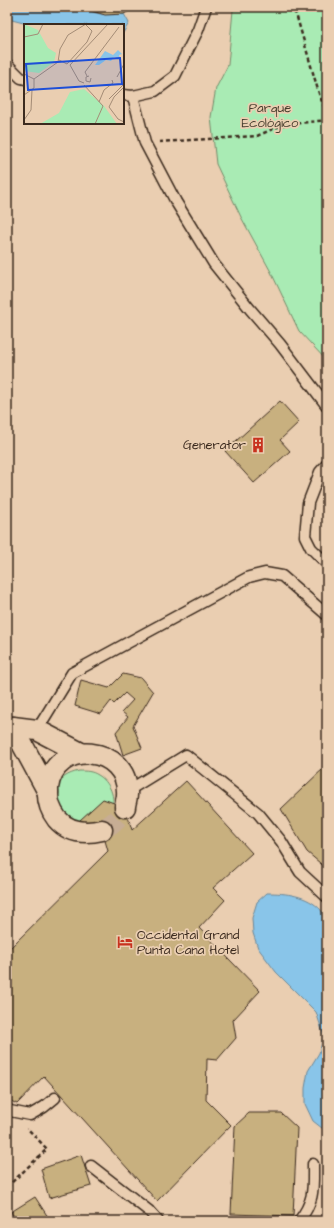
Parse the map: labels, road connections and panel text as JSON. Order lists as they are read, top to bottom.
{
  "parks": ["Parque Ecológico"],
  "places": {
    "building": ["Generator"],
    "hotel": ["Occidental Grand Punta Cana Hotel"]
  }
}
